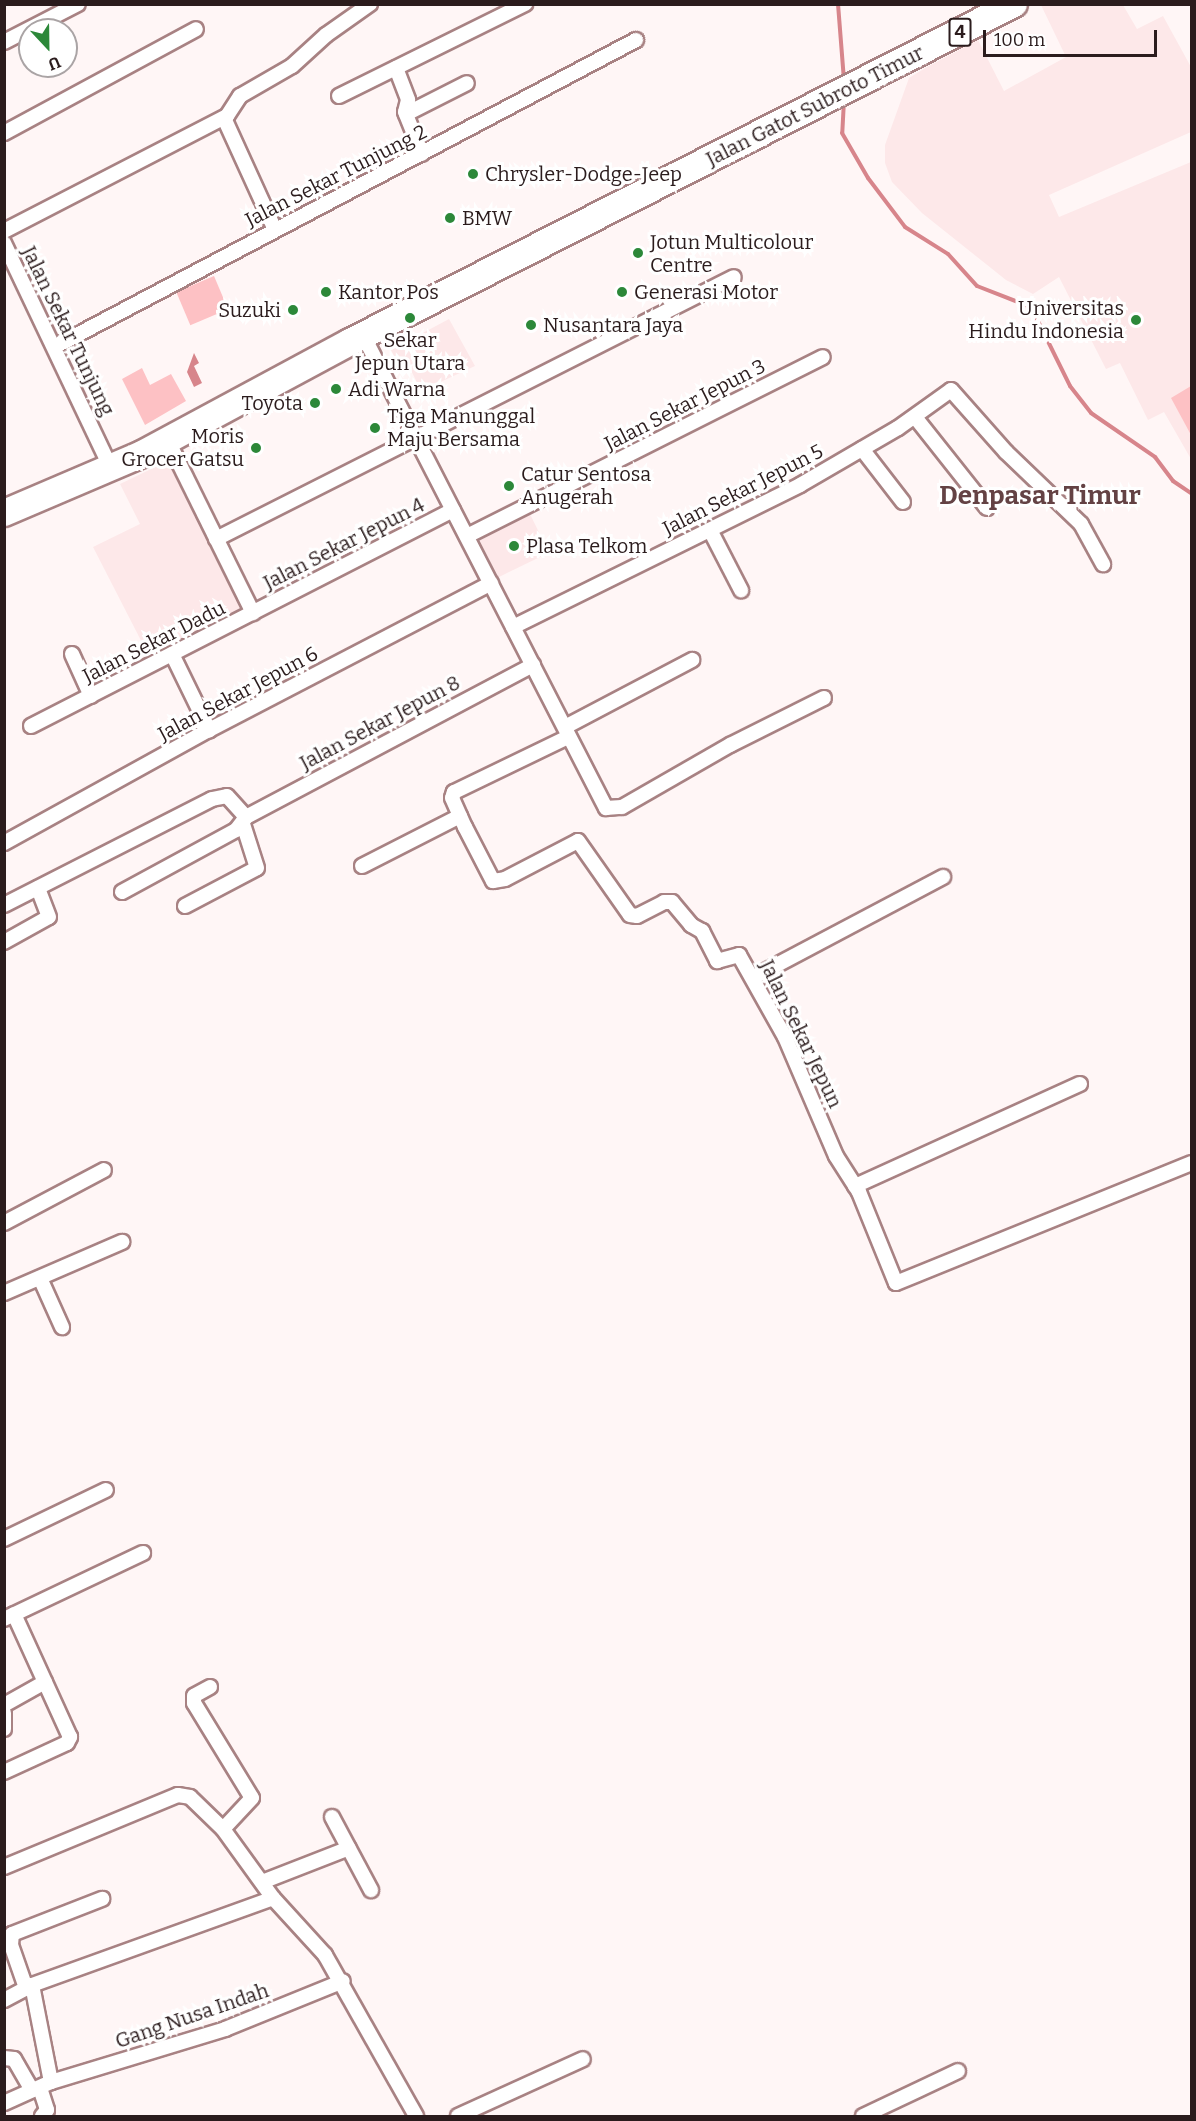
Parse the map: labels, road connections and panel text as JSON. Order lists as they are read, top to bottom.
{
  "streets": {
    "highway": ["4", "Jalan Gatot Subroto Timur"],
    "street": [
      "Jalan Sekar Tunjung 2",
      "Jalan Sekar Tunjung",
      "Jalan Sekar Jepun 3",
      "Jalan Sekar Jepun 5",
      "Jalan Sekar Jepun 4",
      "Jalan Sekar Dadu",
      "Jalan Sekar Jepun 6",
      "Jalan Sekar Jepun 8",
      "Jalan Sekar Jepun",
      "Gang Nusa Indah"
    ]
  },
  "crossings": [
    ["Jalan Gatot Subroto Timur", "Jalan Sekar Tunjung"],
    ["Jalan Gatot Subroto Timur", "Jalan Sekar Dadu"],
    ["Jalan Sekar Tunjung 2", "Jalan Sekar Tunjung"],
    ["Jalan Sekar Jepun 4", "Jalan Sekar Dadu"]
  ],
  "districts": ["Denpasar Timur"],
  "places": [
    "Chrysler-Dodge-Jeep",
    "BMW",
    "Jotun Multicolour Centre",
    "Kantor Pos",
    "Generasi Motor",
    "Suzuki",
    "Sekar Jepun Utara",
    "Universitas Hindu Indonesia",
    "Nusantara Jaya",
    "Adi Warna",
    "Toyota",
    "Tiga Manunggal Maju Bersama",
    "Moris Grocer Gatsu",
    "Catur Sentosa Anugerah",
    "Plasa Telkom"
  ],
  "scale_bar": "100 m",
  "north": "bottom"
}
